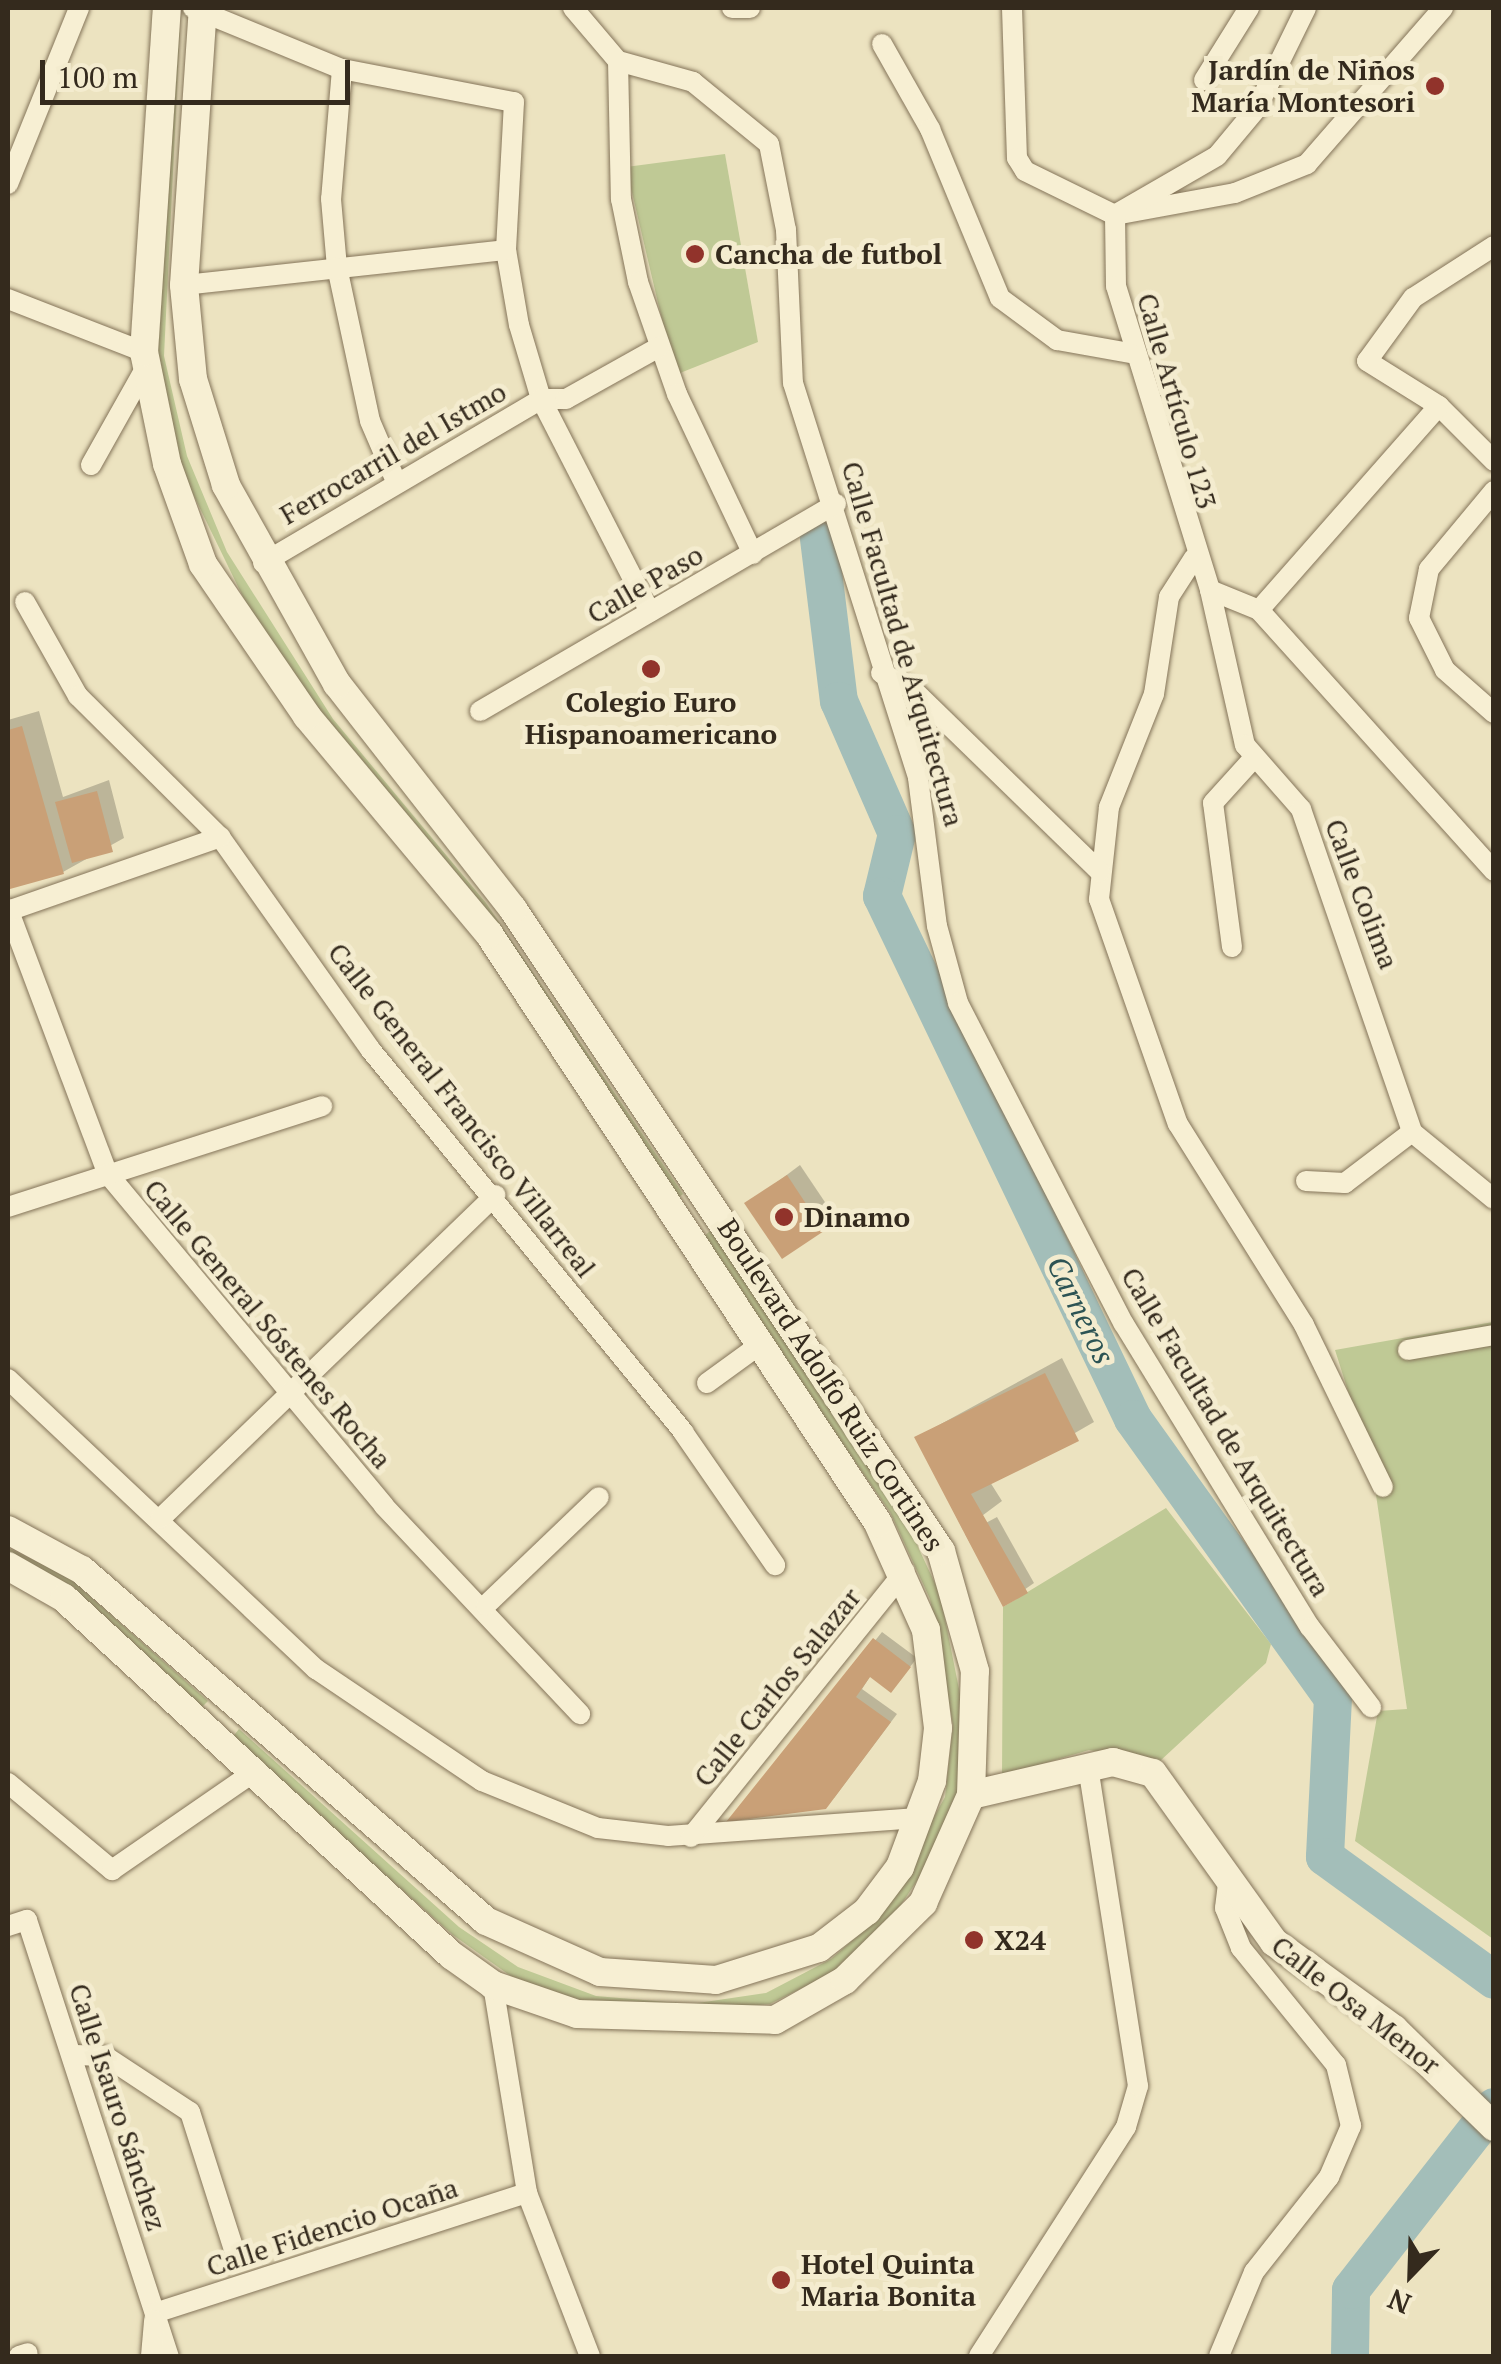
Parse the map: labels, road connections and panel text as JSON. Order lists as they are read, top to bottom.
{
  "streets": {
    "main road": ["Boulevard Adolfo Ruiz Cortines", "Calle Osa Menor"],
    "street": [
      "Calle Artículo 123",
      "Ferrocarril del Istmo",
      "Calle Paso",
      "Calle Facultad de Arquitectura",
      "Calle Colima",
      "Calle General Francisco Villarreal",
      "Calle General Sóstenes Rocha",
      "Calle Carlos Salazar",
      "Calle Isauro Sánchez",
      "Calle Fidencio Ocaña"
    ]
  },
  "crossings": [
    ["Ferrocarril del Istmo", "Boulevard Adolfo Ruiz Cortines"],
    ["Calle Paso", "Calle Facultad de Arquitectura"],
    ["Boulevard Adolfo Ruiz Cortines", "Calle Carlos Salazar"],
    ["Boulevard Adolfo Ruiz Cortines", "Calle Osa Menor"],
    ["Calle Isauro Sánchez", "Calle Fidencio Ocaña"]
  ],
  "water": ["Carneros"],
  "places": [
    "Jardín de Niños María Montesori",
    "Cancha de futbol",
    "Colegio Euro Hispanoamericano",
    "Dinamo",
    "X24",
    "Hotel Quinta Maria Bonita"
  ],
  "scale_bar": "100 m",
  "north": "bottom left"
}
